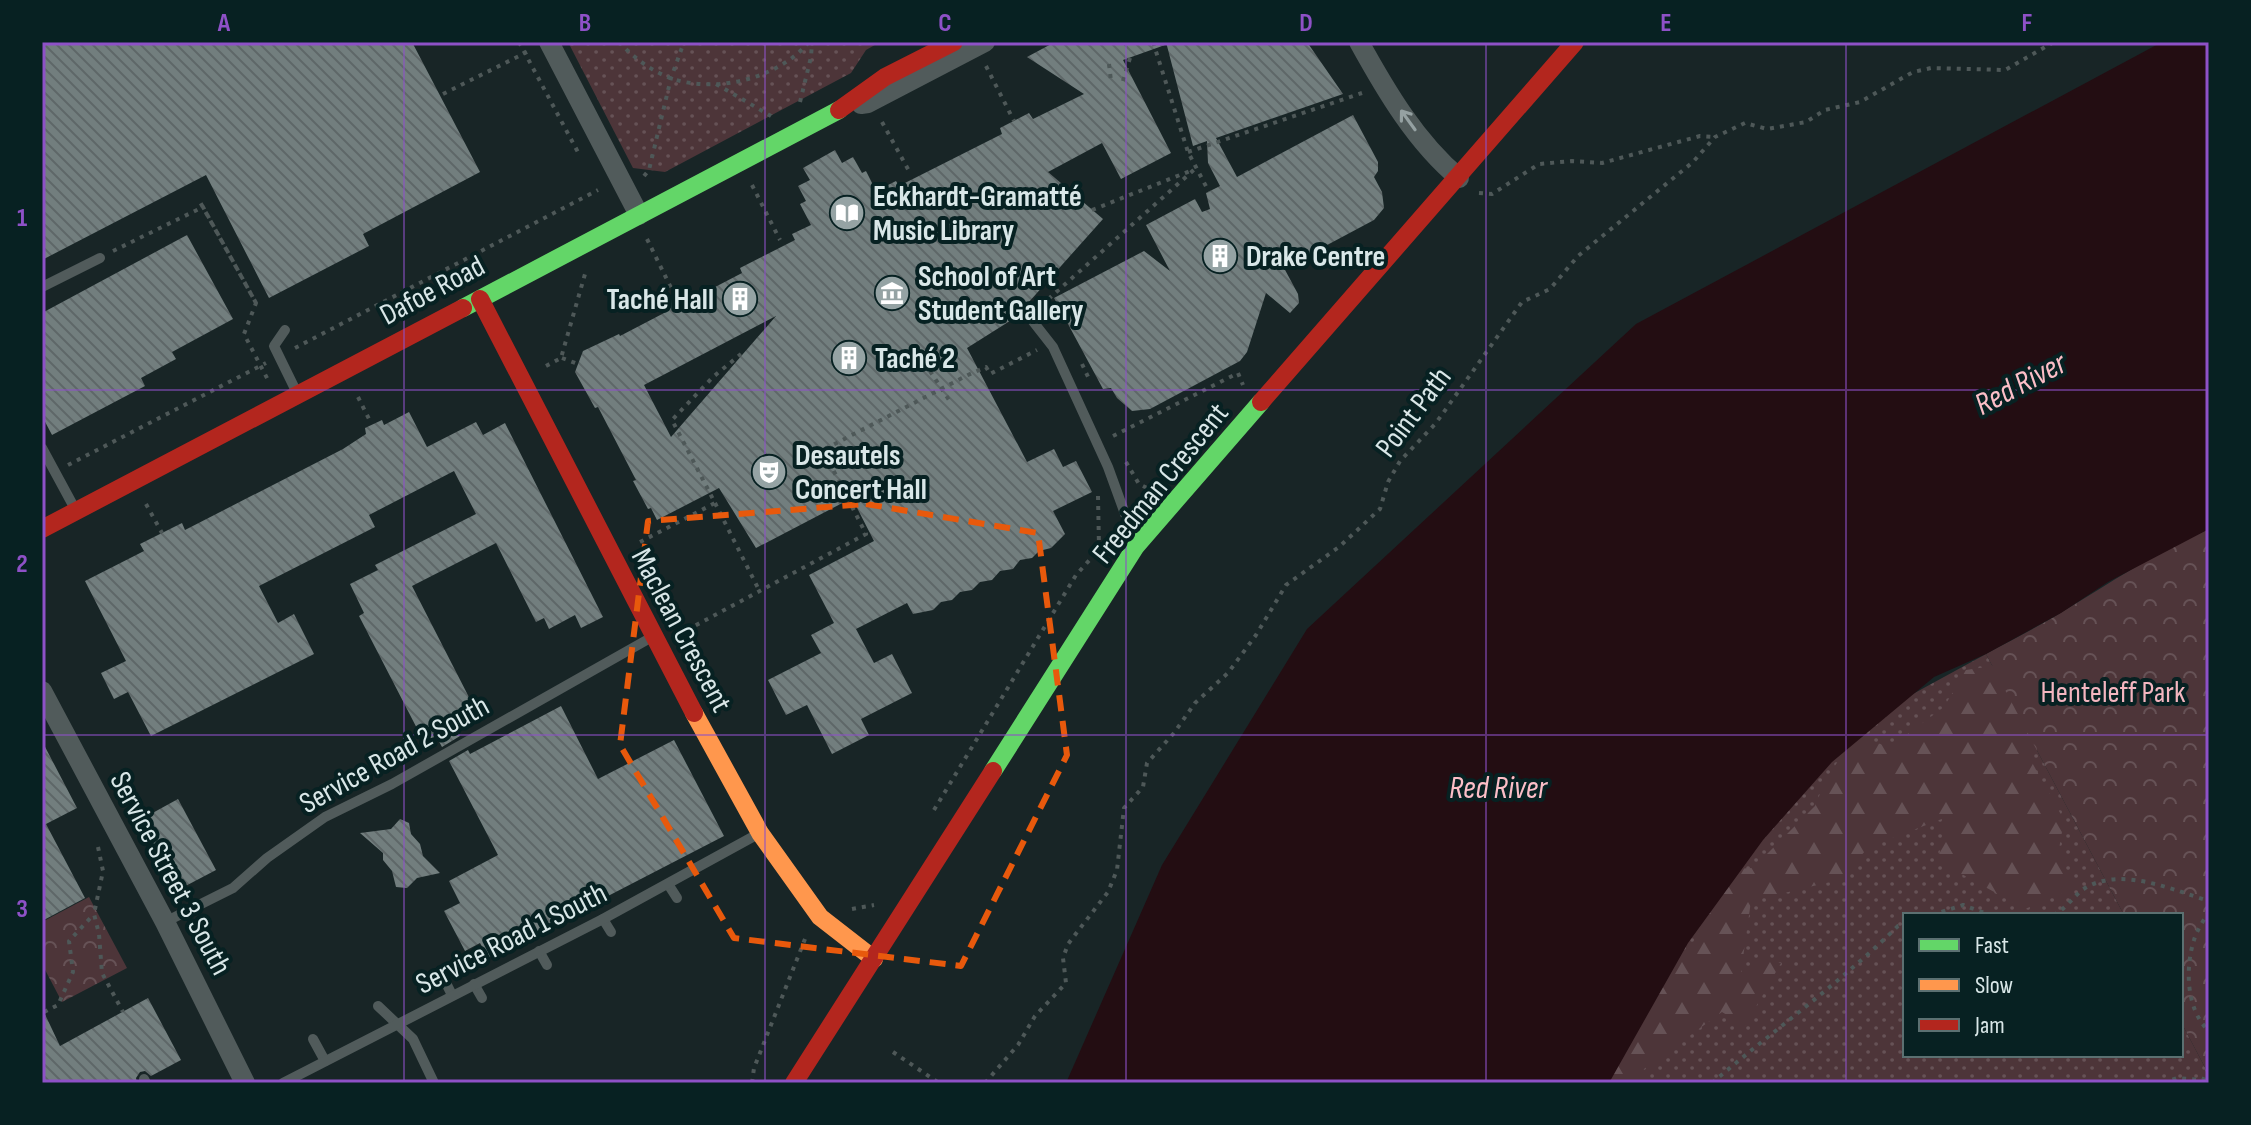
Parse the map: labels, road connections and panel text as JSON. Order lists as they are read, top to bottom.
{
  "streets": {
    "street": [
      "Dafoe Road",
      "Freedman Crescent",
      "Maclean Crescent",
      "Service Street 3 South"
    ],
    "lane": ["Service Road 2 South", "Service Road 1 South"],
    "path": ["Point Path"]
  },
  "crossings": [
    ["Dafoe Road", "Maclean Crescent"],
    ["Freedman Crescent", "Maclean Crescent"],
    ["Maclean Crescent", "Service Road 2 South"],
    ["Maclean Crescent", "Service Road 1 South"],
    ["Service Road 2 South", "Service Street 3 South"]
  ],
  "water": ["Red River"],
  "parks": ["Henteleff Park"],
  "places": {
    "library": ["Eckhardt-Gramatté Music Library"],
    "building": ["Drake Centre", "Taché Hall", "Taché 2"],
    "museum": ["School of Art Student Gallery"],
    "theatre": ["Desautels Concert Hall"]
  },
  "legend": ["Fast", "Slow", "Jam"],
  "grid": {
    "columns": [
      "A",
      "B",
      "C",
      "D",
      "E",
      "F"
    ],
    "rows": ["1", "2", "3"]
  }
}
